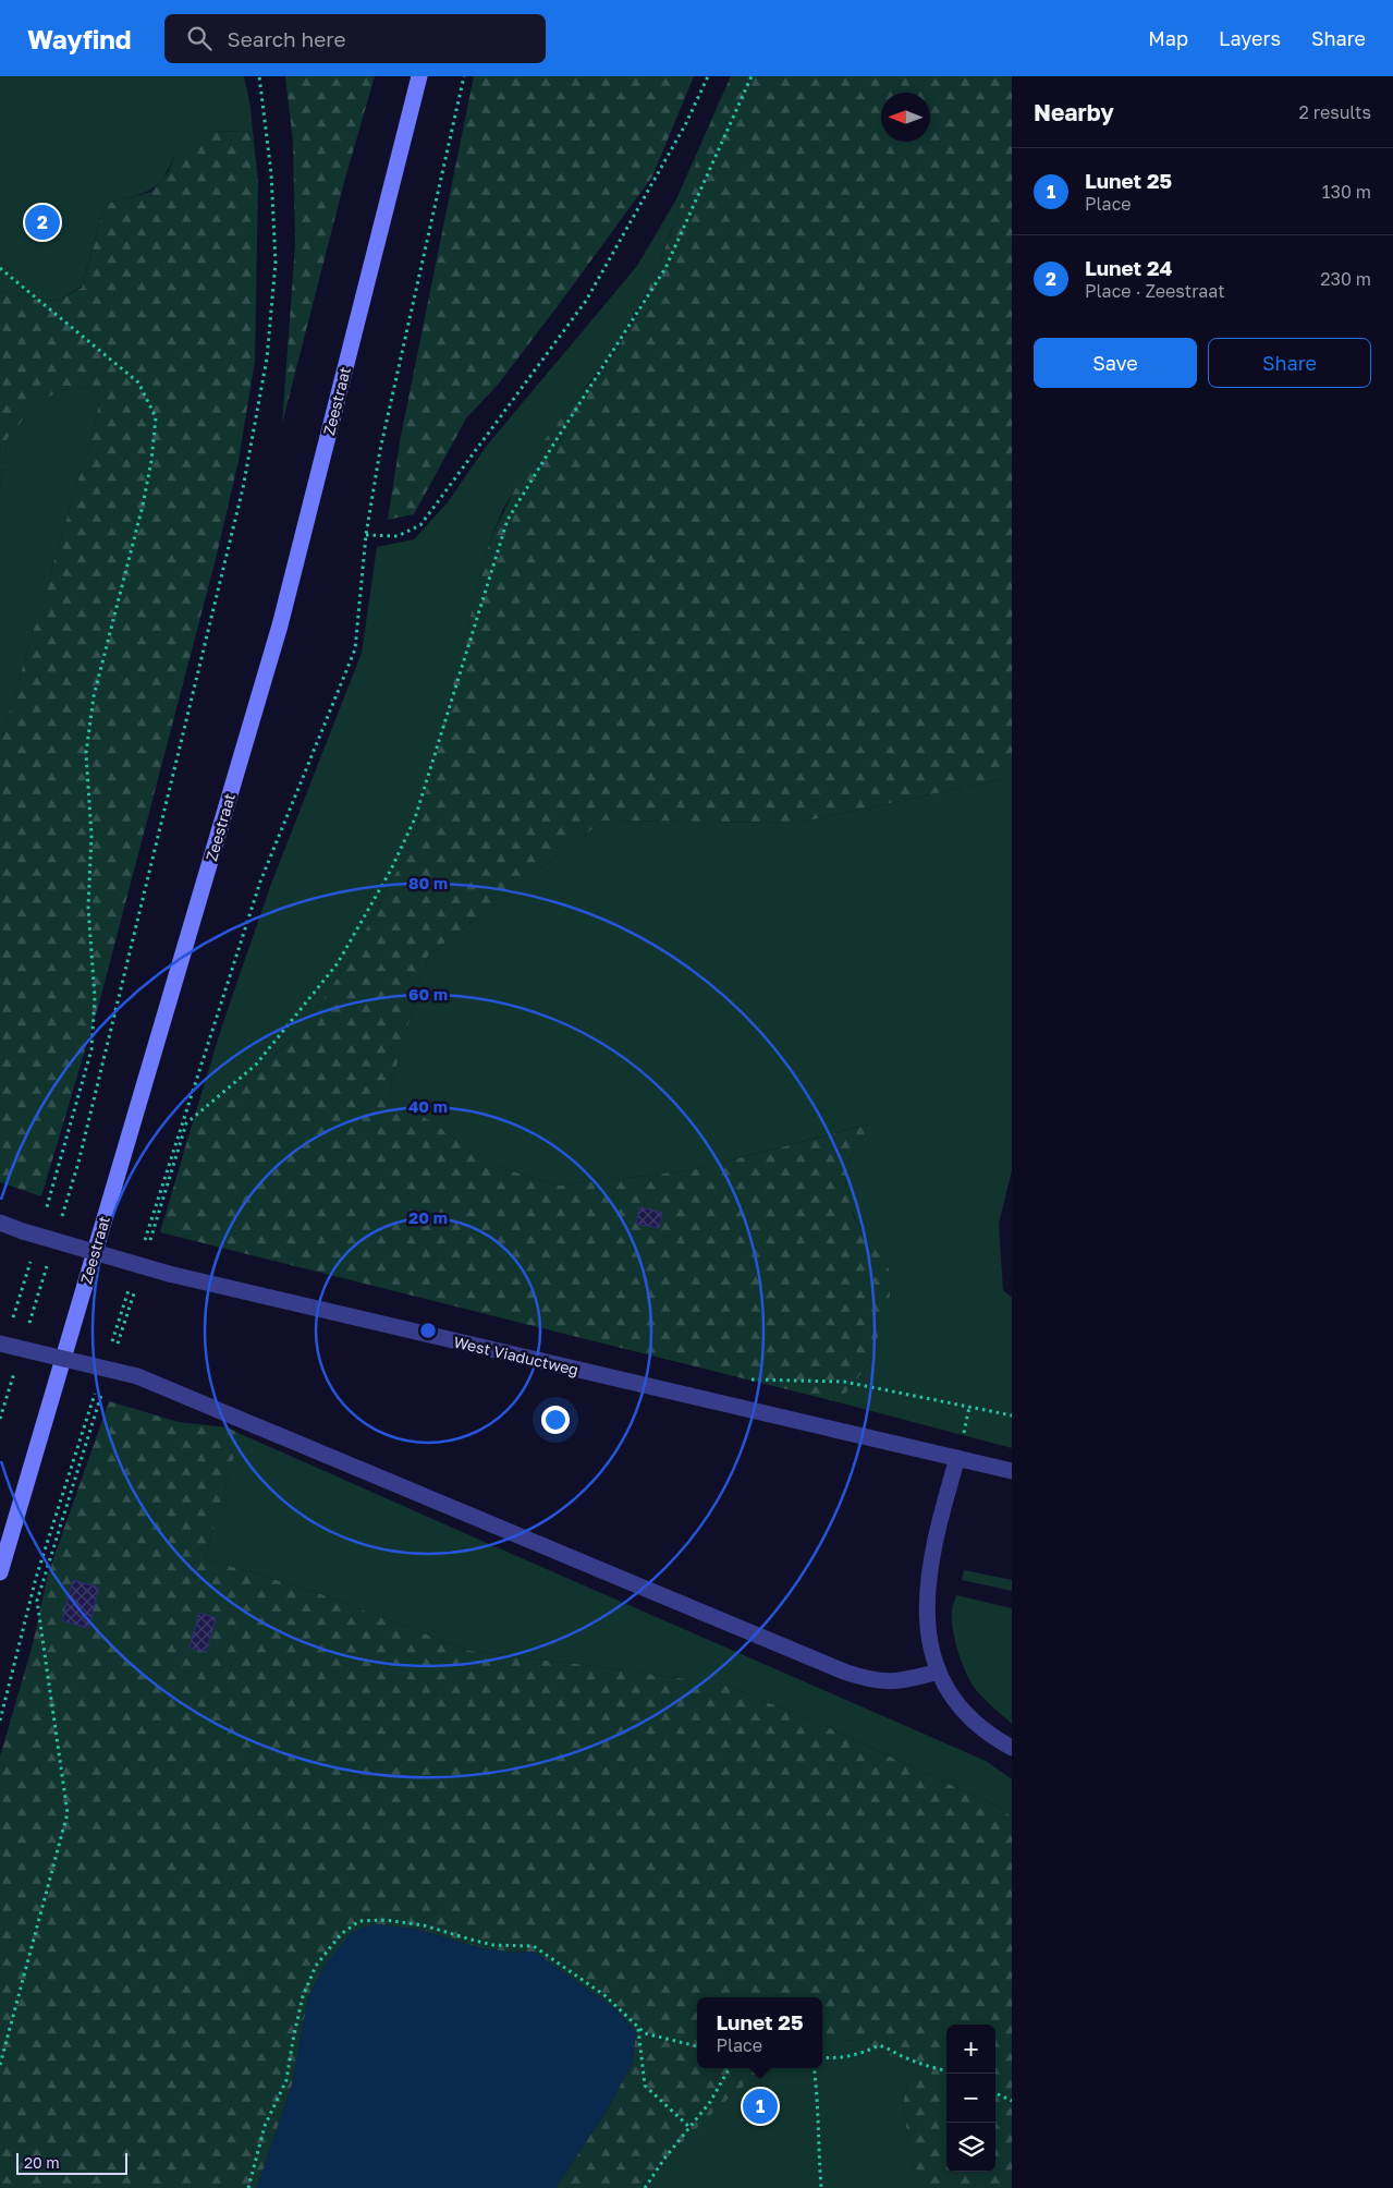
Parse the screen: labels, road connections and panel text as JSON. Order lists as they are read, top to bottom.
{
  "streets": {
    "main road": ["Zeestraat"],
    "lane": ["West Viaductweg"]
  },
  "scale_bar": "20 m",
  "north": "left",
  "page": {
    "header": "Wayfind",
    "search": "Search here",
    "nav": ["Map", "Layers", "Share"],
    "heading": ["Nearby", "2 results"],
    "list": [
      {
        "mark": "1",
        "name": "Lunet 25",
        "note": "Place",
        "value": "130 m"
      },
      {
        "mark": "2",
        "name": "Lunet 24",
        "note": "Place · Zeestraat",
        "value": "230 m"
      }
    ],
    "pins": ["2", "1"],
    "buttons": ["Save", "Share"],
    "popup": ["Lunet 25", "Place"],
    "map_buttons": ["+", "−"],
    "scale": "20 m"
  },
  "rings": [
    "80 m",
    "60 m",
    "40 m",
    "20 m"
  ]
}
